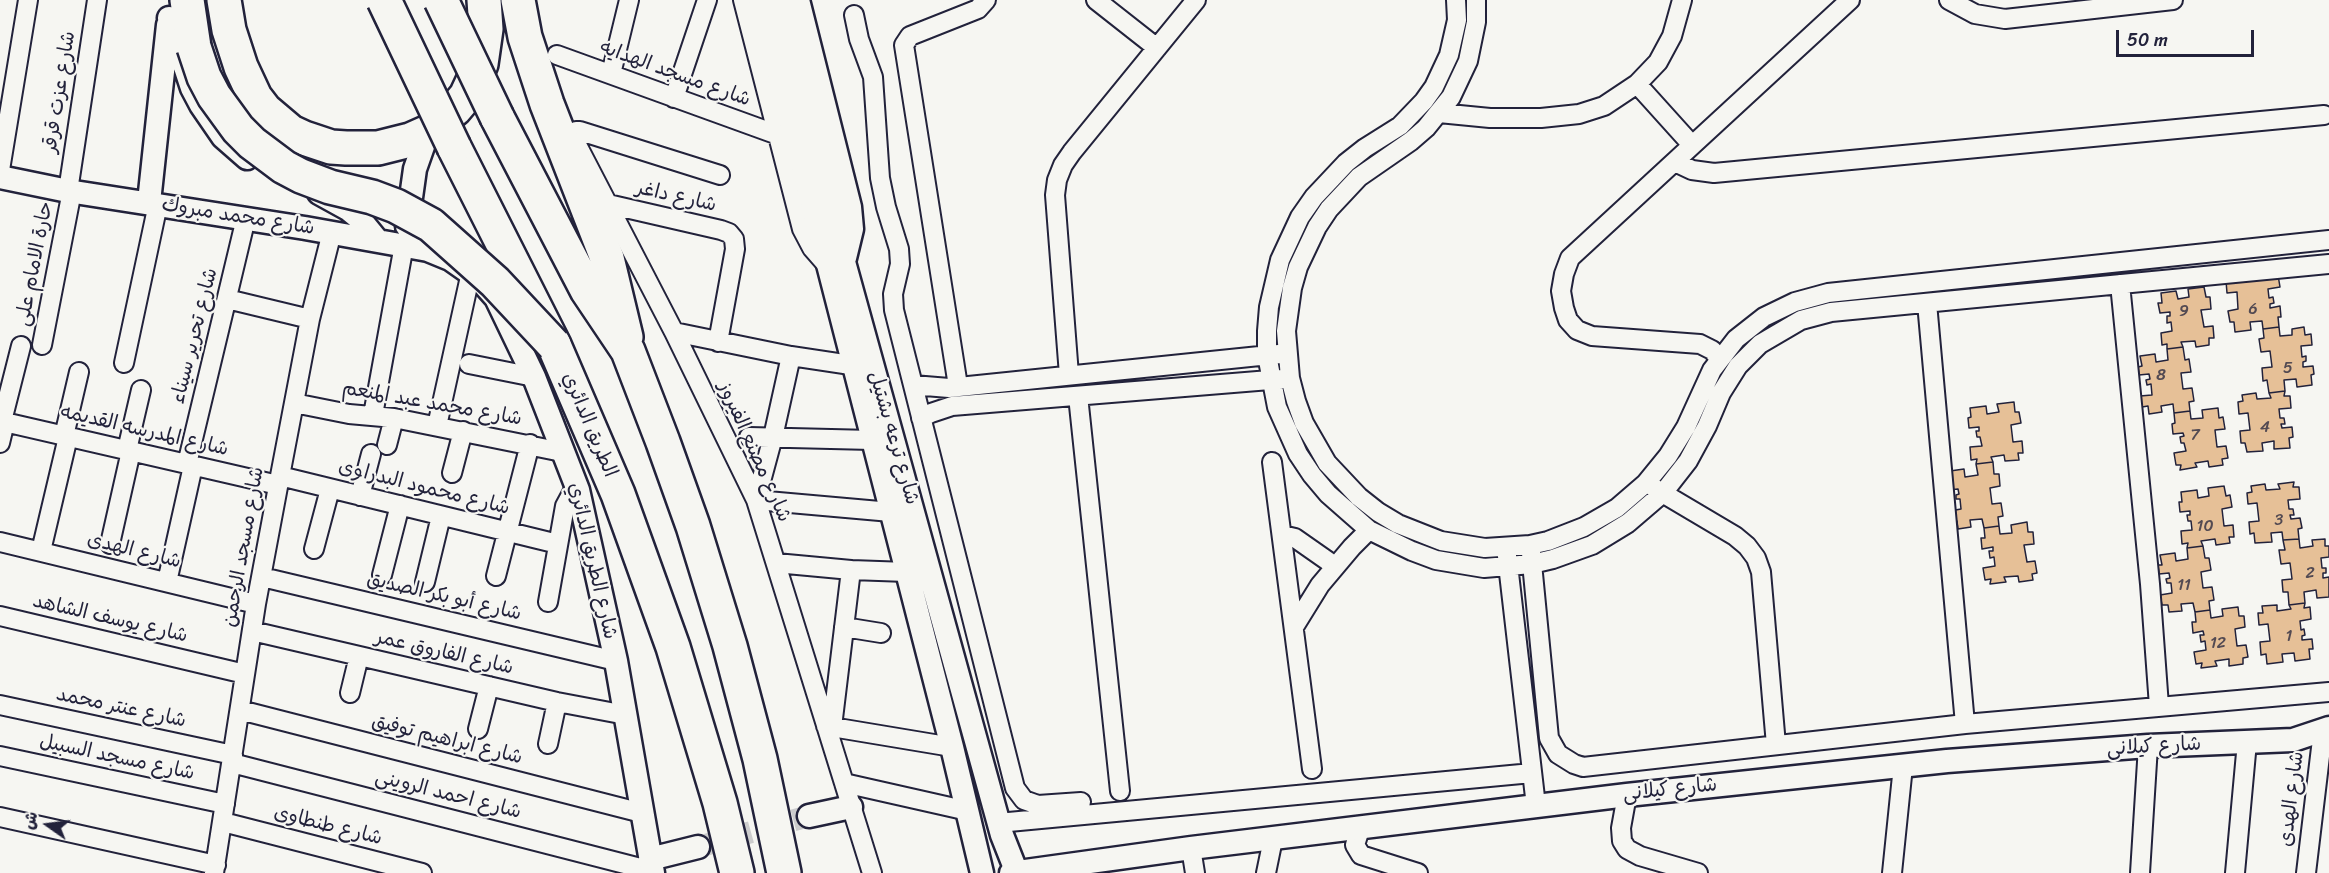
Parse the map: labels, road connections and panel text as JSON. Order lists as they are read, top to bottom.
{
  "streets": {
    "highway": ["الطريق الدائري"],
    "street": [
      "شارع مسجد الهدايه",
      "شارع عزت قرقر",
      "شارع داغر",
      "شارع محمد مبروك",
      "حارة الامام على",
      "شارع تحرير سيناء",
      "شارع محمد عبد المنعم",
      "شارع المدرسه القديمه",
      "شارع ترعه بشتيل",
      "شارع مصنع الفيروز",
      "شارع محمود البدراوى",
      "شارع مسجد الرحمن",
      "شارع الهدى",
      "شارع الطريق الدائري",
      "شارع أبو بكر الصديق",
      "شارع يوسف الشاهد",
      "شارع الفاروق عمر",
      "شارع عنتر محمد",
      "شارع ابراهيم توفيق",
      "شارع كيلانى",
      "شارع مسجد السبيل",
      "شارع احمد الروينى",
      "شارع طنطاوى"
    ]
  },
  "crossings": [
    ["شارع مسجد الهدايه", "شارع ترعه بشتيل"],
    ["شارع عزت قرقر", "شارع محمد مبروك"],
    ["شارع عزت قرقر", "حارة الامام على"],
    ["شارع داغر", "شارع مصنع الفيروز"],
    ["شارع محمد مبروك", "حارة الامام على"],
    ["شارع محمد مبروك", "شارع تحرير سيناء"],
    ["شارع محمد مبروك", "شارع مسجد الرحمن"],
    ["شارع محمد مبروك", "شارع الطريق الدائري"],
    ["شارع تحرير سيناء", "شارع المدرسه القديمه"],
    ["شارع تحرير سيناء", "شارع الهدى"],
    ["شارع محمد عبد المنعم", "شارع مسجد الرحمن"],
    ["شارع محمد عبد المنعم", "شارع الطريق الدائري"],
    ["شارع المدرسه القديمه", "شارع محمود البدراوى"],
    ["شارع المدرسه القديمه", "شارع مسجد الرحمن"],
    ["شارع ترعه بشتيل", "شارع كيلانى"],
    ["شارع محمود البدراوى", "شارع مسجد الرحمن"],
    ["شارع مسجد الرحمن", "شارع الهدى"],
    ["شارع مسجد الرحمن", "شارع أبو بكر الصديق"],
    ["شارع مسجد الرحمن", "شارع يوسف الشاهد"],
    ["شارع مسجد الرحمن", "شارع الفاروق عمر"],
    ["شارع مسجد الرحمن", "شارع عنتر محمد"],
    ["شارع مسجد الرحمن", "شارع ابراهيم توفيق"],
    ["شارع مسجد الرحمن", "شارع مسجد السبيل"],
    ["شارع مسجد الرحمن", "شارع احمد الروينى"],
    ["شارع مسجد الرحمن", "شارع طنطاوى"],
    ["شارع الهدى", "شارع كيلانى"],
    ["شارع الطريق الدائري", "شارع أبو بكر الصديق"],
    ["شارع الطريق الدائري", "شارع الفاروق عمر"],
    ["شارع الطريق الدائري", "شارع ابراهيم توفيق"],
    ["شارع الطريق الدائري", "شارع احمد الروينى"],
    ["شارع عنتر محمد", "شارع احمد الروينى"],
    ["شارع مسجد السبيل", "شارع طنطاوى"]
  ],
  "house_numbers": [
    "6",
    "9",
    "5",
    "8",
    "4",
    "7",
    "3",
    "10",
    "2",
    "11",
    "1",
    "12"
  ],
  "scale_bar": "50 m",
  "north": "left"
}
